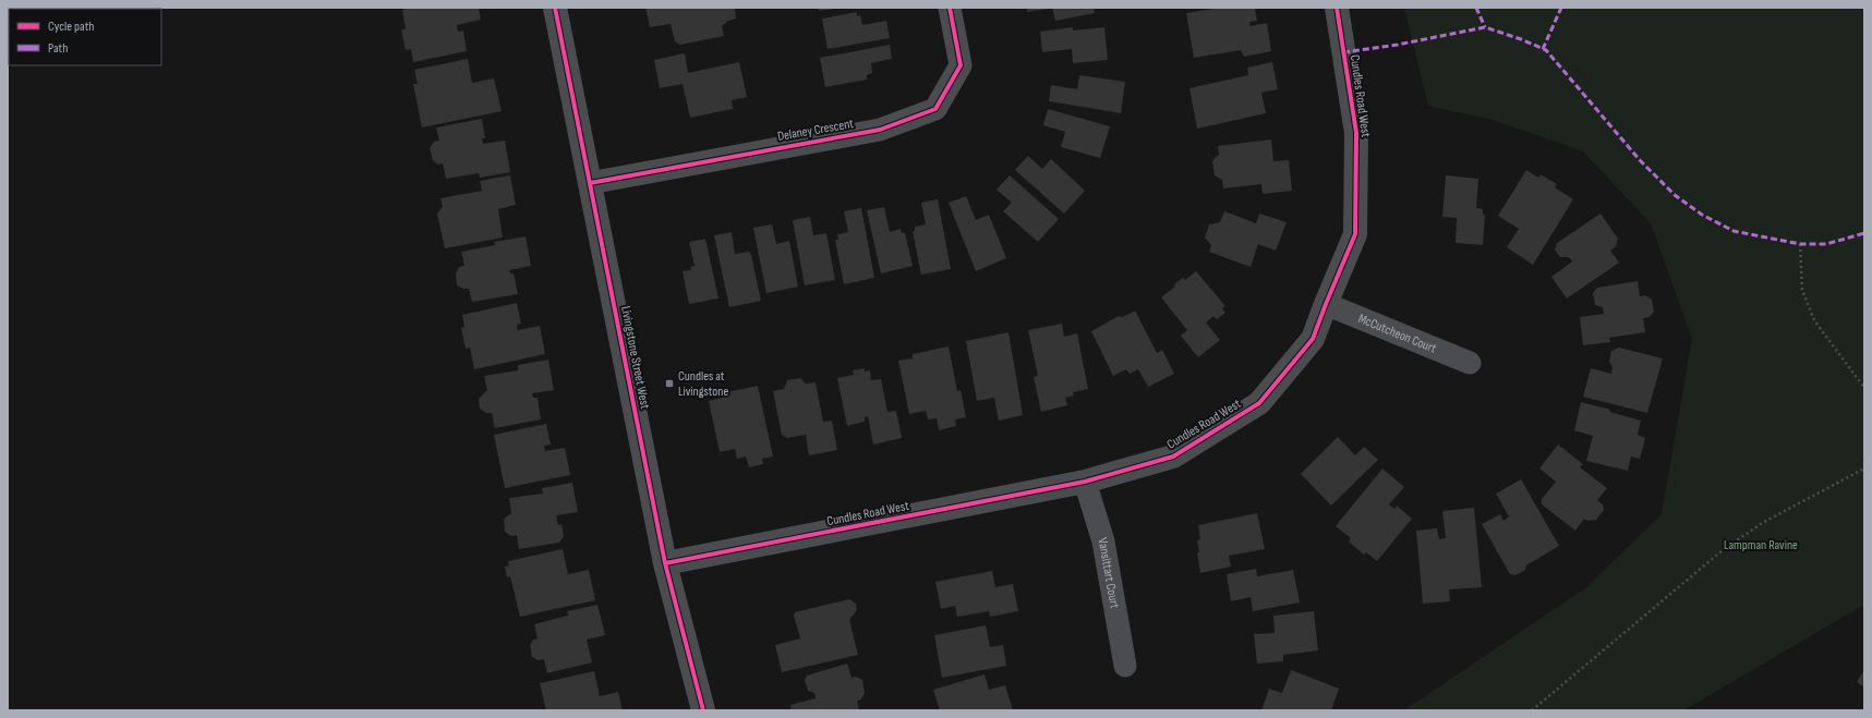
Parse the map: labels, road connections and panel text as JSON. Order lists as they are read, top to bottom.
{
  "streets": {
    "street": [
      "Cundles Road West",
      "Delaney Crescent",
      "McCutcheon Court",
      "Livingstone Street West",
      "Vansittart Court"
    ]
  },
  "crossings": [
    ["Cundles Road West", "McCutcheon Court"],
    ["Cundles Road West", "Livingstone Street West"],
    ["Cundles Road West", "Vansittart Court"],
    ["Delaney Crescent", "Livingstone Street West"]
  ],
  "parks": ["Lampman Ravine"],
  "places": {
    "transit": ["Cundles at Livingstone"]
  },
  "legend": ["Cycle path", "Path"]
}
